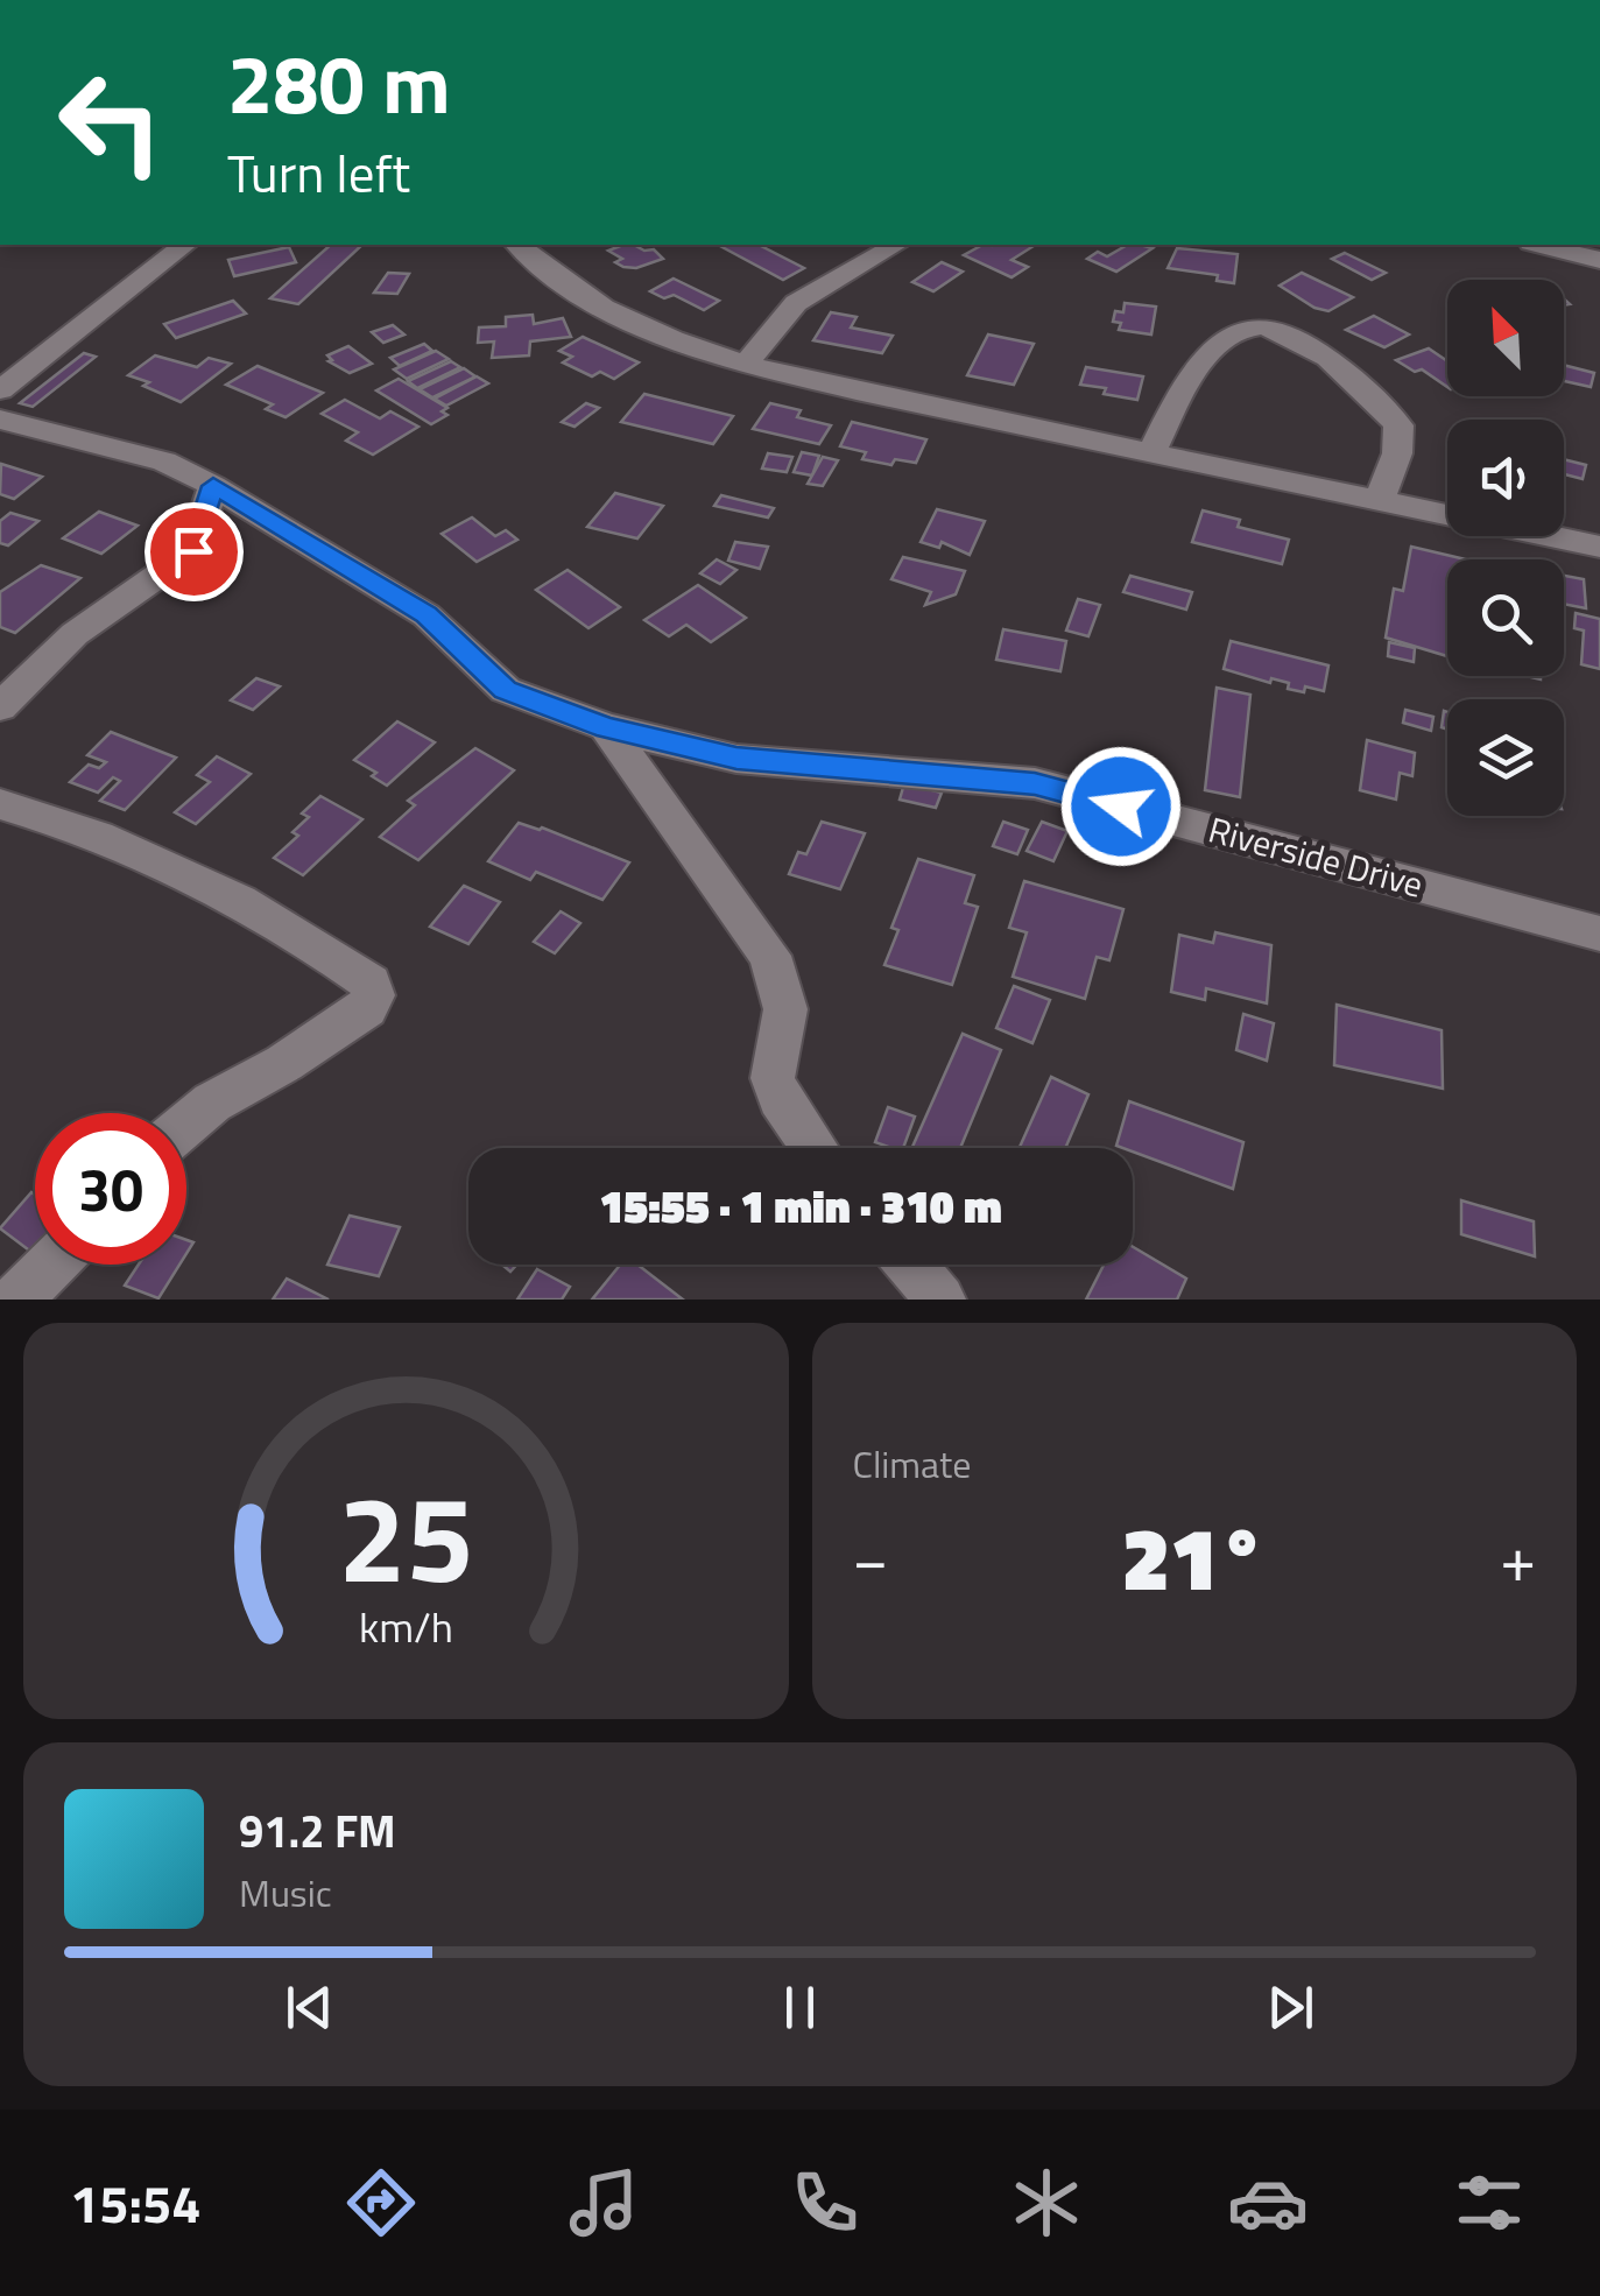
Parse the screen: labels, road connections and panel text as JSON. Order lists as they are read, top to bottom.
{
  "streets": {
    "street": ["Riverside Drive"]
  },
  "north": "top left",
  "page": {
    "turn": ["280 m", "Turn left"],
    "limit": "30",
    "trip": "15:55 · 1 min · 310 m",
    "tile": "Climate",
    "heat": ["−", "21°", "+"],
    "song": ["91.2 FM", "Music"],
    "tabs": "15:54",
    "gauge": ["25", "km/h"]
  }
}
